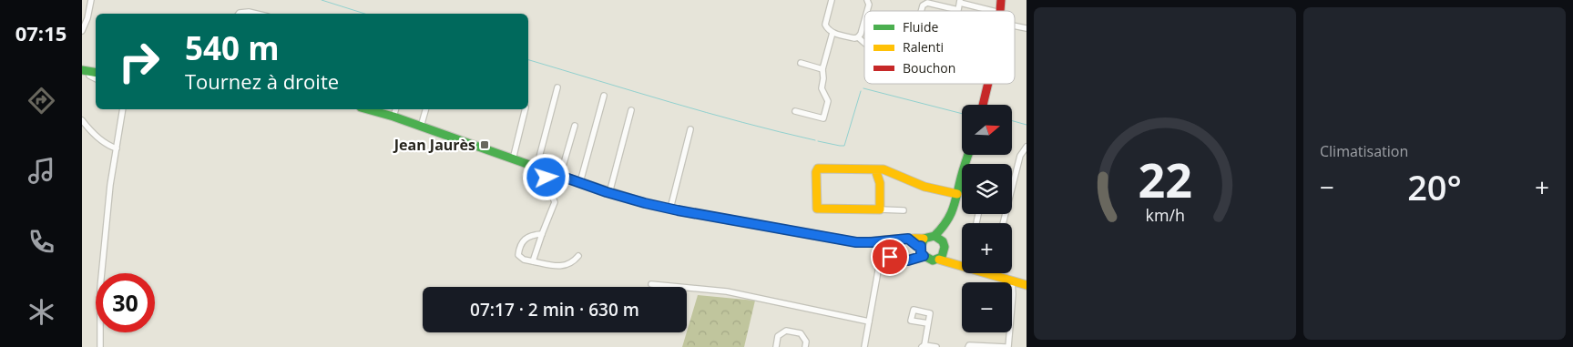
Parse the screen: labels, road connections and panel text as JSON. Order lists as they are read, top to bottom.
{
  "places": {
    "transit": ["Jean Jaurès"]
  },
  "legend": ["Fluide", "Ralenti", "Bouchon"],
  "north": "right",
  "page": {
    "tabs": "07:15",
    "tile": "Climatisation",
    "turn": ["540 m", "Tournez à droite"],
    "map_buttons": ["+", "−"],
    "heat": ["−", "20°", "+"],
    "limit": "30",
    "trip": "07:17 · 2 min · 630 m",
    "gauge": ["22", "km/h"]
  }
}
